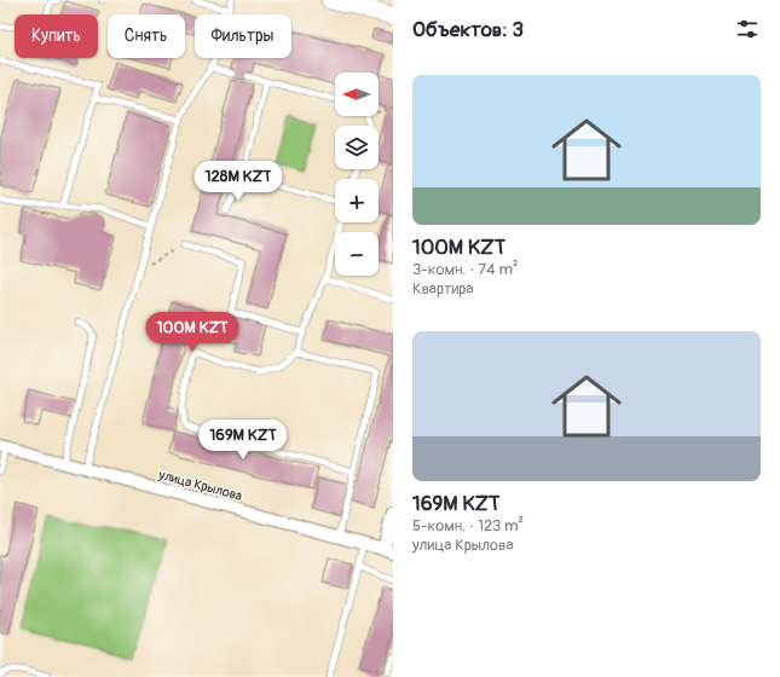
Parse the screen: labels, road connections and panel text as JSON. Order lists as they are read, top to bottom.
{
  "streets": {
    "street": ["улица Крылова"]
  },
  "north": "left",
  "page": {
    "heading": "Объектов: 3",
    "chip": ["Купить", "Снять", "Фильтры"],
    "list": [
      {
        "name": "100M KZT",
        "note": "3-комн. · 74 m² · Квартира"
      },
      {
        "name": "169M KZT",
        "note": "5-комн. · 123 m² · улица Крылова"
      }
    ],
    "map_buttons": ["+", "−"],
    "price": ["128M KZT", "100M KZT", "169M KZT"]
  }
}
